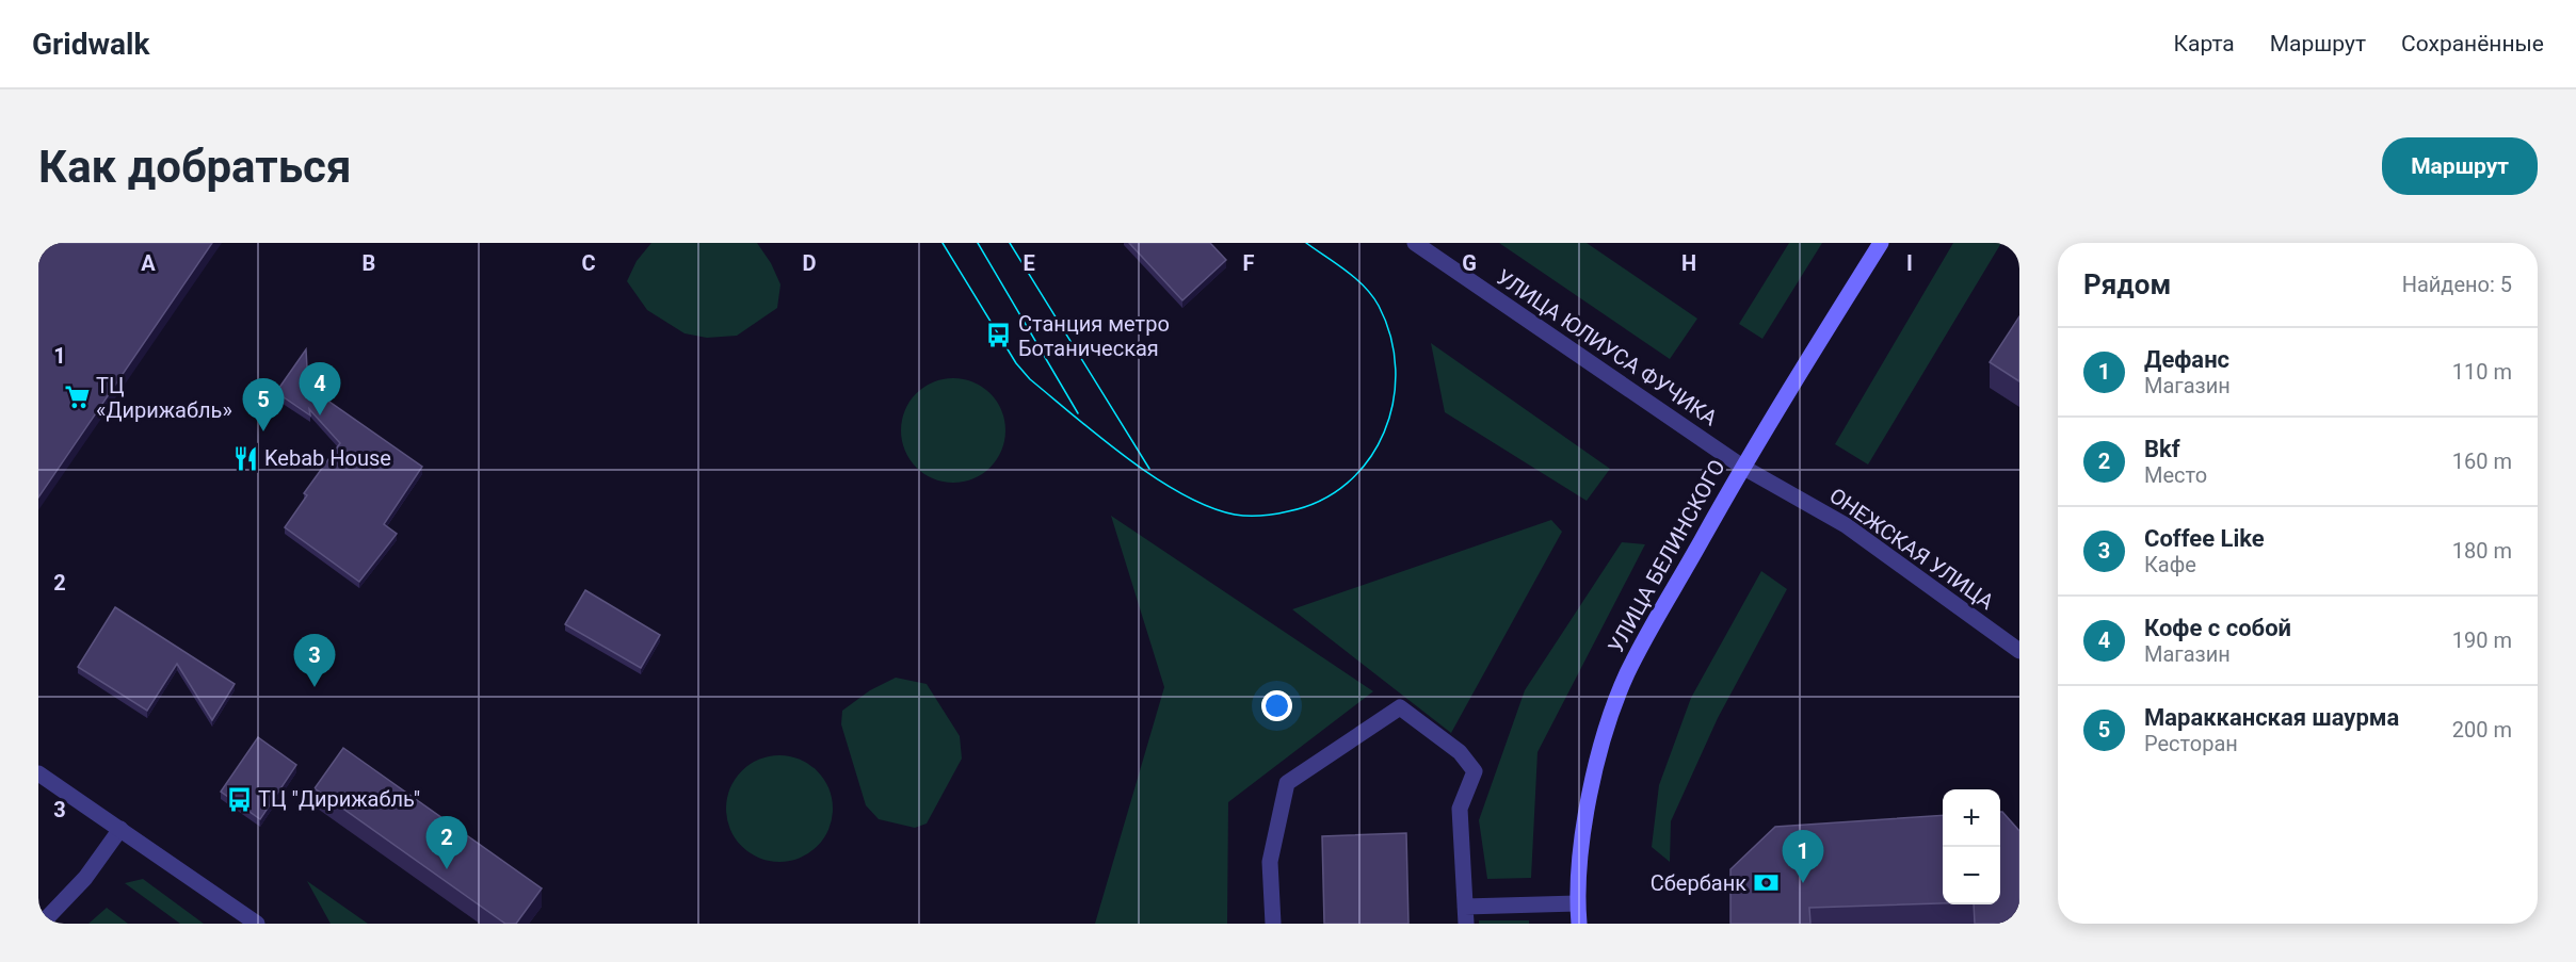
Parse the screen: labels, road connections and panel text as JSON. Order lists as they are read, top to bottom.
{
  "streets": {
    "main road": ["УЛИЦА БЕЛИНСКОГО"],
    "street": ["УЛИЦА ЮЛИУСА ФУЧИКА", "ОНЕЖСКАЯ УЛИЦА"]
  },
  "crossings": [
    ["УЛИЦА ЮЛИУСА ФУЧИКА", "ОНЕЖСКАЯ УЛИЦА"],
    ["УЛИЦА ЮЛИУСА ФУЧИКА", "УЛИЦА БЕЛИНСКОГО"],
    ["ОНЕЖСКАЯ УЛИЦА", "УЛИЦА БЕЛИНСКОГО"]
  ],
  "places": {
    "bus stop": ["Станция метро Ботаническая", "ТЦ \"Дирижабль\""],
    "supermarket": ["ТЦ «Дирижабль»"],
    "restaurant": ["Kebab House"],
    "bank": ["Сбербанк"]
  },
  "page": {
    "header": "Gridwalk",
    "nav": ["Карта", "Маршрут", "Сохранённые"],
    "buttons": "Маршрут",
    "title": "Как добраться",
    "heading": ["Рядом", "Найдено: 5"],
    "list": [
      {
        "mark": "1",
        "name": "Дефанс",
        "note": "Магазин",
        "value": "110 m"
      },
      {
        "mark": "2",
        "name": "Bkf",
        "note": "Место",
        "value": "160 m"
      },
      {
        "mark": "3",
        "name": "Coffee Like",
        "note": "Кафе",
        "value": "180 m"
      },
      {
        "mark": "4",
        "name": "Кофе с собой",
        "note": "Магазин",
        "value": "190 m"
      },
      {
        "mark": "5",
        "name": "Маракканская шаурма",
        "note": "Ресторан",
        "value": "200 m"
      }
    ],
    "pins": [
      "4",
      "5",
      "3",
      "2",
      "1"
    ],
    "map_buttons": ["+", "−"]
  },
  "grid": {
    "columns": [
      "A",
      "B",
      "C",
      "D",
      "E",
      "F",
      "G",
      "H",
      "I"
    ],
    "rows": ["1", "2", "3"]
  }
}
